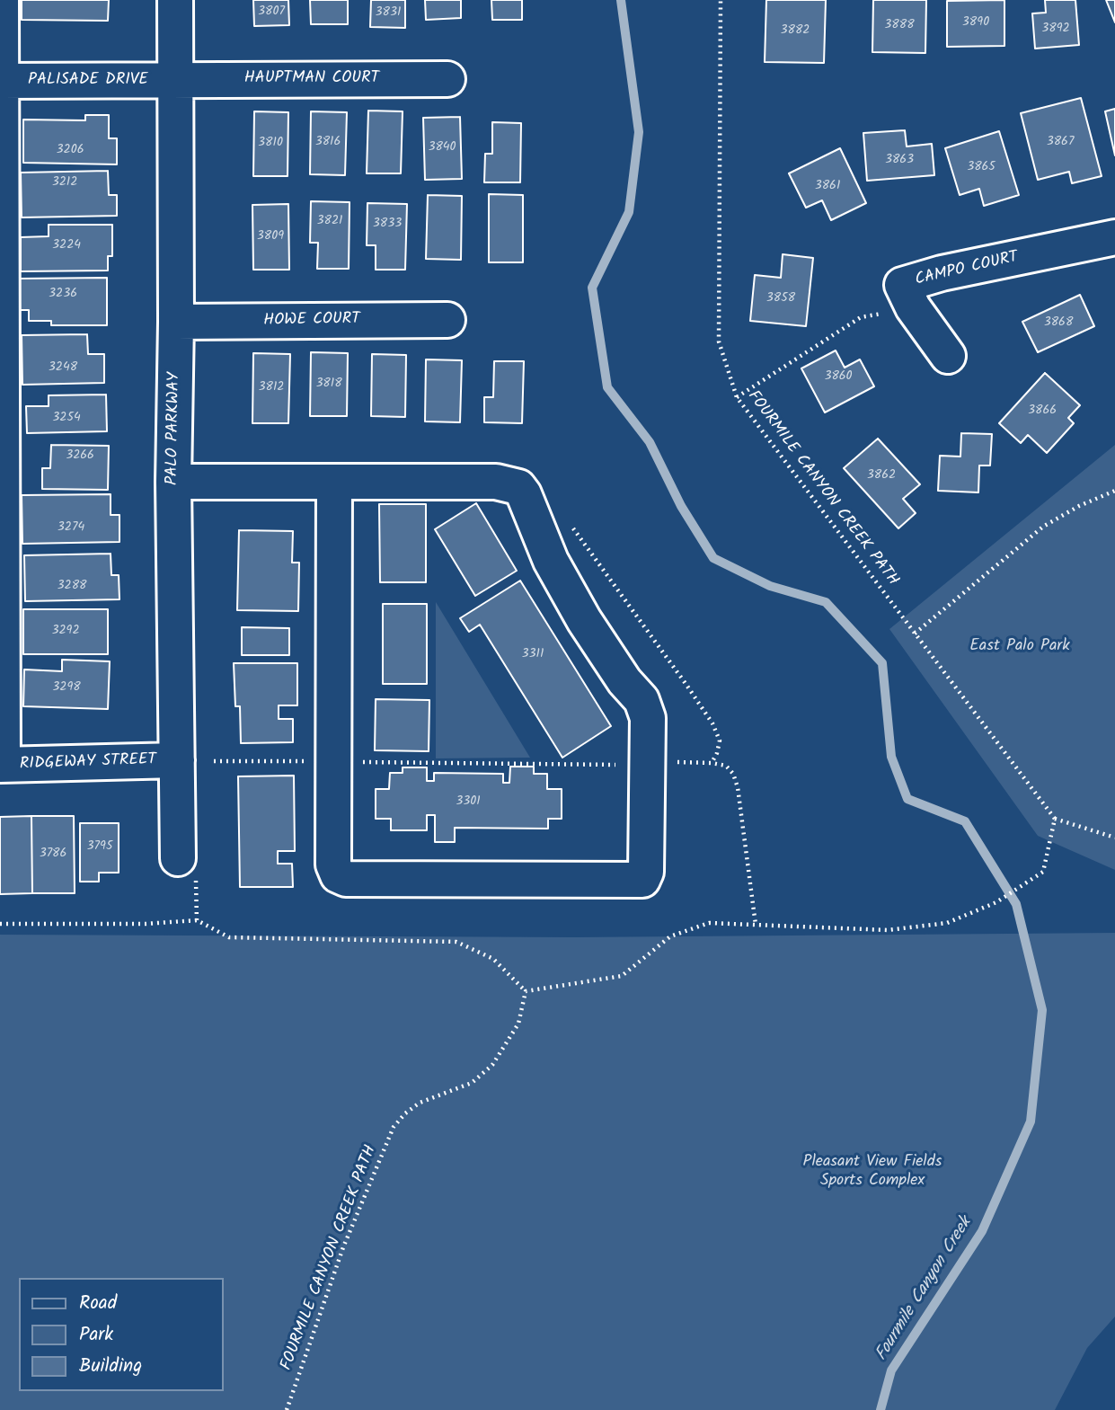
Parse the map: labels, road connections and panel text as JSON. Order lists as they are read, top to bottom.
{
  "streets": {
    "street": [
      "HAUPTMAN COURT",
      "PALISADE DRIVE",
      "CAMPO COURT",
      "HOWE COURT",
      "PALO PARKWAY",
      "RIDGEWAY STREET"
    ],
    "path": ["FOURMILE CANYON CREEK PATH"]
  },
  "crossings": [
    ["HAUPTMAN COURT", "PALISADE DRIVE"],
    ["HAUPTMAN COURT", "PALO PARKWAY"],
    ["PALISADE DRIVE", "PALO PARKWAY"],
    ["HOWE COURT", "PALO PARKWAY"],
    ["PALO PARKWAY", "RIDGEWAY STREET"]
  ],
  "water": ["Fourmile Canyon Creek"],
  "parks": ["East Palo Park", "Pleasant View Fields Sports Complex"],
  "house_numbers": [
    "3807",
    "3831",
    "3890",
    "3888",
    "3892",
    "3882",
    "3816",
    "3867",
    "3810",
    "3840",
    "3206",
    "3863",
    "3865",
    "3212",
    "3861",
    "3821",
    "3833",
    "3809",
    "3224",
    "3236",
    "3858",
    "3868",
    "3248",
    "3860",
    "3818",
    "3812",
    "3866",
    "3254",
    "3266",
    "3862",
    "3274",
    "3288",
    "3292",
    "3311",
    "3298",
    "3301",
    "3795",
    "3786"
  ],
  "legend": ["Road", "Park", "Building"]
}
